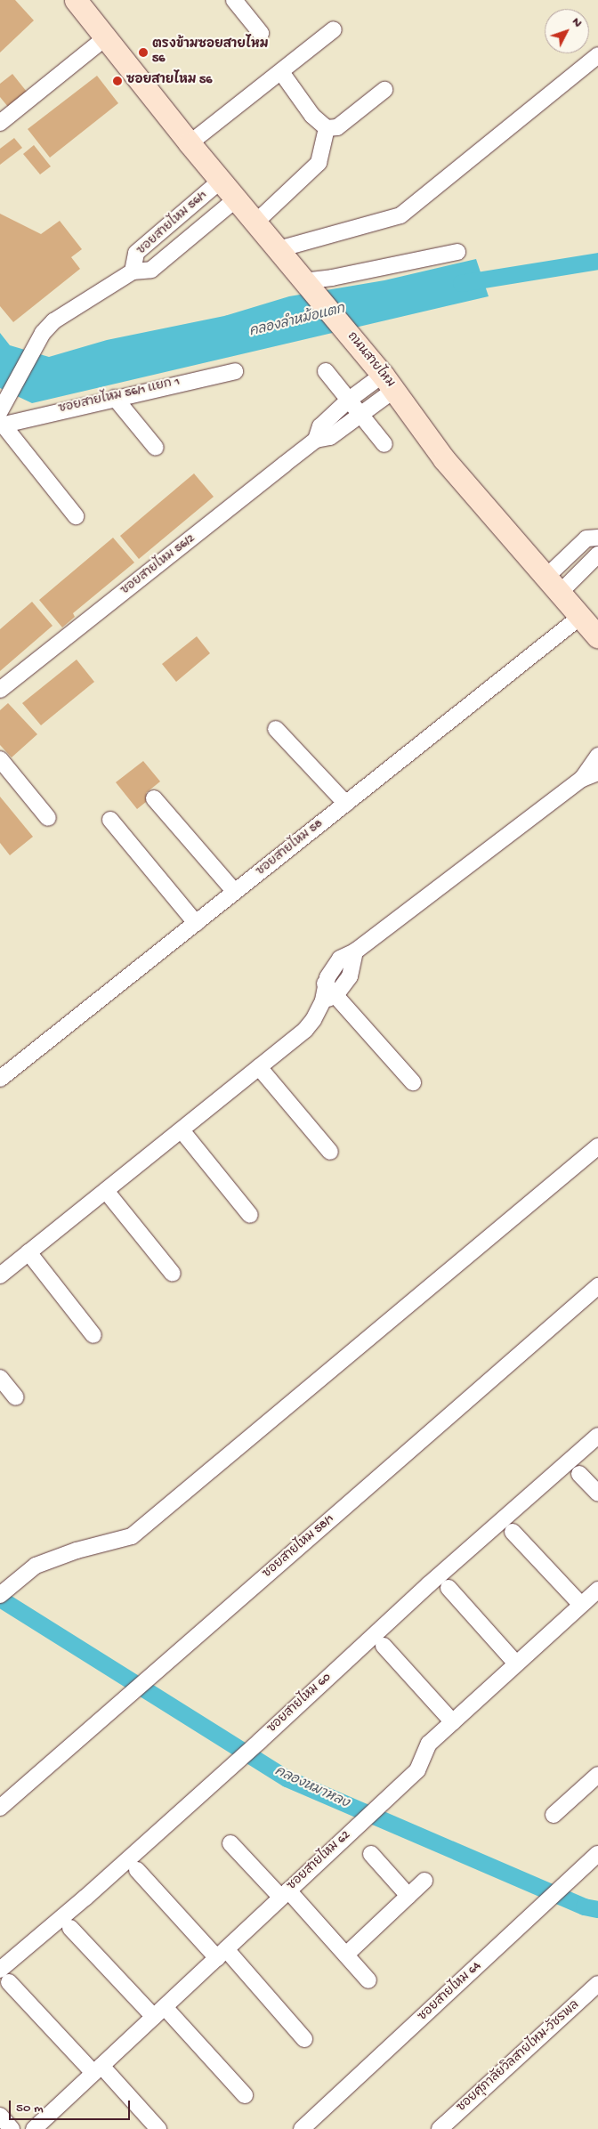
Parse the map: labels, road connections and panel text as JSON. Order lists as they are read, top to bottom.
{
  "streets": {
    "main road": ["ถนนสายไหม"],
    "street": [
      "ซอยสายไหม 56/1",
      "ซอยสายไหม 56/1 แยก 1",
      "ซอยสายไหม 56/2",
      "ซอยสายไหม 58",
      "ซอยสายไหม 58/1",
      "ซอยสายไหม 60",
      "ซอยสายไหม 62",
      "ซอยสายไหม 64",
      "ซอยศุภาลัยวิลสายไหม-วัชรพล"
    ]
  },
  "crossings": [
    ["ซอยสายไหม 56/1", "ถนนสายไหม"],
    ["ซอยสายไหม 56/1", "ซอยสายไหม 56/1 แยก 1"],
    ["ถนนสายไหม", "ซอยสายไหม 56/2"],
    ["ถนนสายไหม", "ซอยสายไหม 58"]
  ],
  "water": ["คลองลำหม้อแตก", "คลองหมาหลง"],
  "places": ["ตรงข้ามซอยสายไหม 56", "ซอยสายไหม 56"],
  "scale_bar": "50 m",
  "north": "top right"
}
